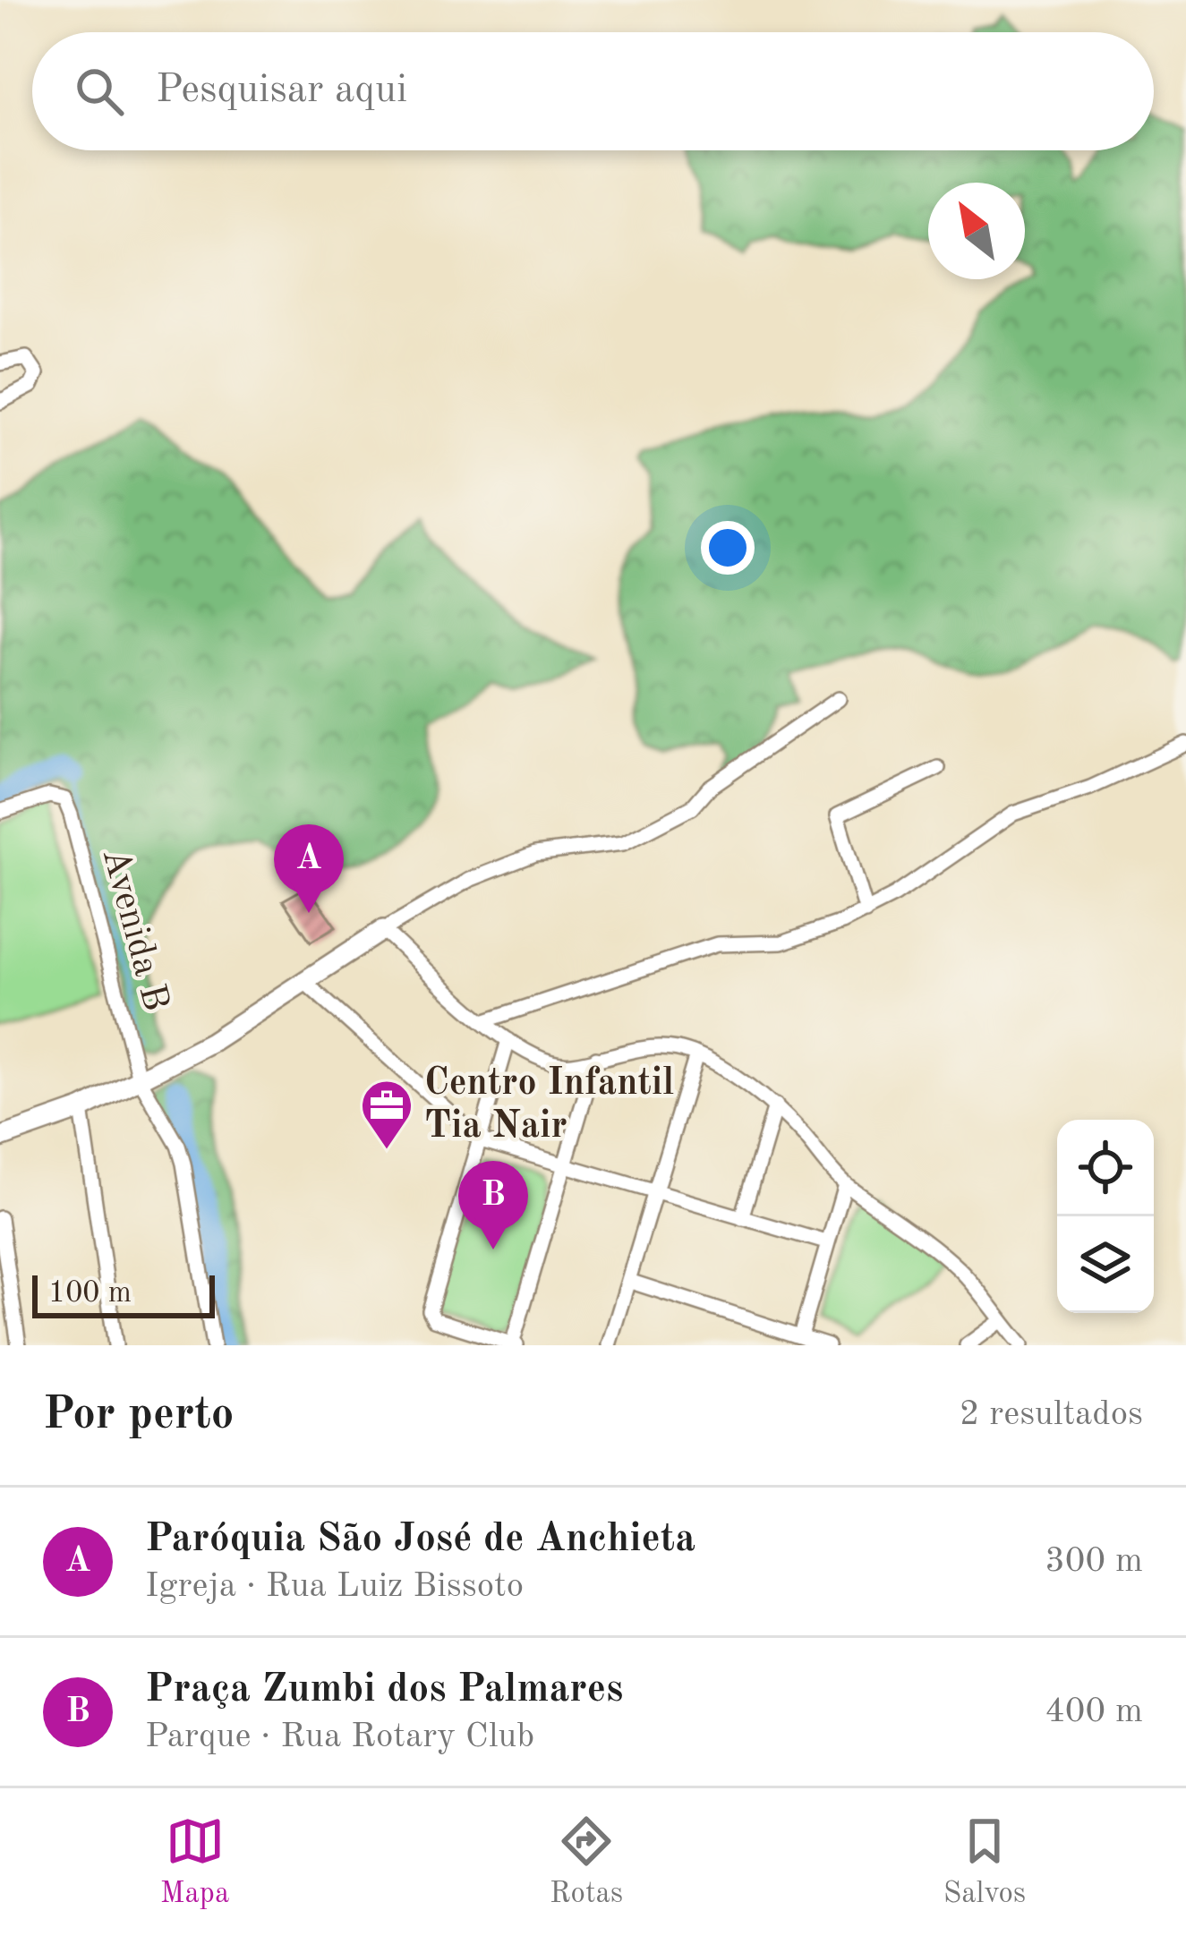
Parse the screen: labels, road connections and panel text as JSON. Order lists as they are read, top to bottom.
{
  "streets": {
    "street": ["Avenida B"]
  },
  "places": {
    "office": ["Centro Infantil Tia Nair"]
  },
  "scale_bar": "100 m",
  "north": "top left",
  "page": {
    "search": "Pesquisar aqui",
    "pins": ["A", "B"],
    "scale": "100 m",
    "heading": ["Por perto", "2 resultados"],
    "list": [
      {
        "mark": "A",
        "name": "Paróquia São José de Anchieta",
        "note": "Igreja · Rua Luiz Bissoto",
        "value": "300 m"
      },
      {
        "mark": "B",
        "name": "Praça Zumbi dos Palmares",
        "note": "Parque · Rua Rotary Club",
        "value": "400 m"
      }
    ],
    "nav": ["Mapa", "Rotas", "Salvos"]
  }
}
